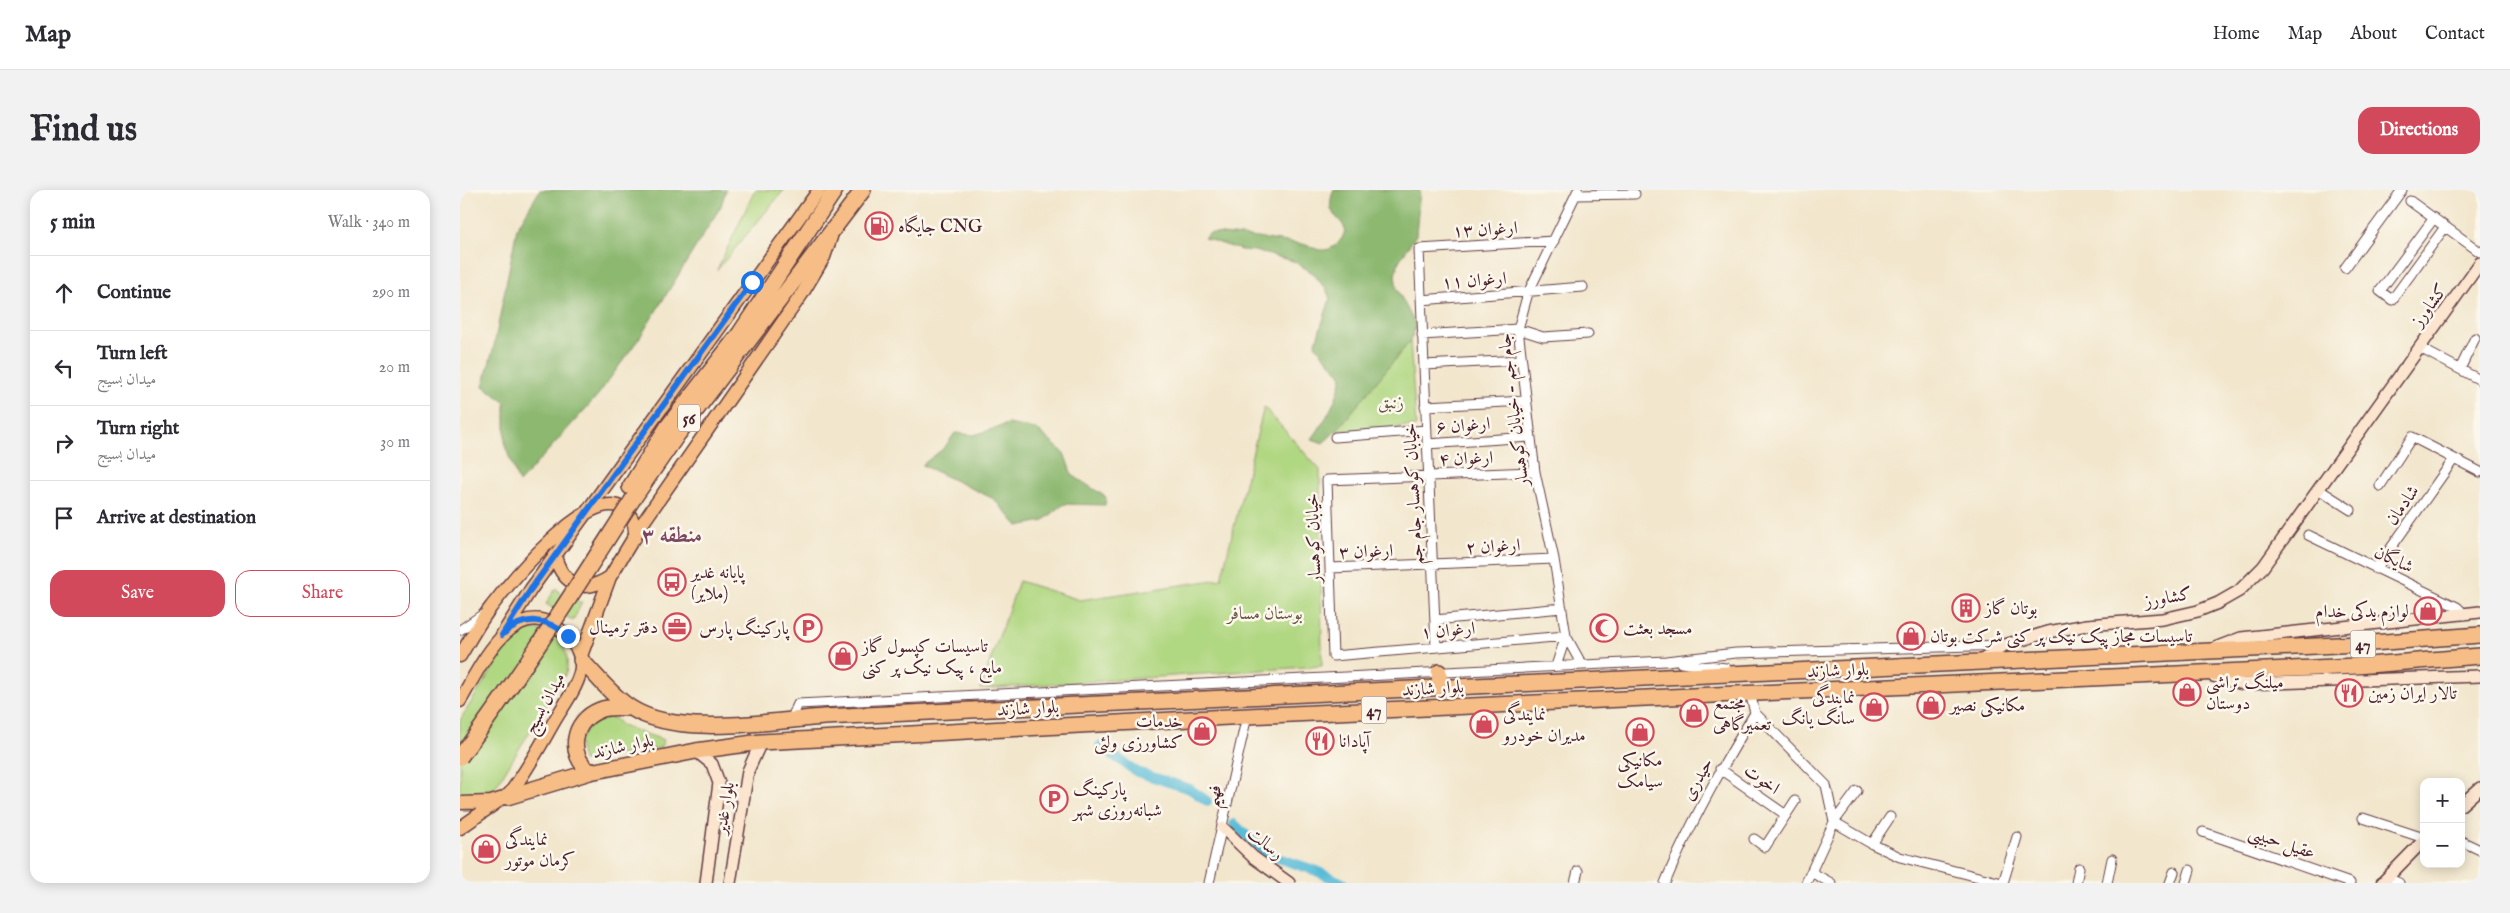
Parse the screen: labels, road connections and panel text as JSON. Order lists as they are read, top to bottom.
{
  "streets": {
    "highway": ["56", "47", "بلوار شازند"],
    "main road": [
      "کشاورز",
      "میدان بسیج",
      "بلوار غدیر",
      "رسالت"
    ],
    "street": [
      "ارغوان ۱۳",
      "ارغوان ۱۱",
      "جام جم - خیابان کوهسار",
      "ارغوان ۶",
      "ارغوان ۴",
      "خیابان کوهسار جام جم",
      "شادمان",
      "خیابان کوهسار",
      "ارغوان ۲",
      "ارغوان ۳",
      "شایگان",
      "ارغوان ۱",
      "حیدری",
      "اخوت",
      "فهیم",
      "عقیل حبیبی"
    ]
  },
  "crossings": [
    ["ارغوان ۱۳", "جام جم - خیابان کوهسار"],
    ["ارغوان ۱۳", "خیابان کوهسار جام جم"],
    ["ارغوان ۱۱", "جام جم - خیابان کوهسار"],
    ["ارغوان ۱۱", "خیابان کوهسار جام جم"],
    ["کشاورز", "بلوار شازند"],
    ["جام جم - خیابان کوهسار", "ارغوان ۶"],
    ["جام جم - خیابان کوهسار", "ارغوان ۴"],
    ["جام جم - خیابان کوهسار", "ارغوان ۲"],
    ["جام جم - خیابان کوهسار", "ارغوان ۱"],
    ["ارغوان ۶", "خیابان کوهسار جام جم"],
    ["ارغوان ۴", "خیابان کوهسار جام جم"],
    ["ارغوان ۴", "خیابان کوهسار"],
    ["خیابان کوهسار جام جم", "ارغوان ۲"],
    ["خیابان کوهسار جام جم", "ارغوان ۳"],
    ["خیابان کوهسار جام جم", "ارغوان ۱"],
    ["شادمان", "شایگان"],
    ["خیابان کوهسار", "ارغوان ۳"],
    ["خیابان کوهسار", "ارغوان ۱"],
    ["ارغوان ۲", "ارغوان ۳"],
    ["بلوار شازند", "میدان بسیج"],
    ["بلوار شازند", "فهیم"],
    ["بلوار شازند", "بلوار غدیر"],
    ["حیدری", "اخوت"],
    ["فهیم", "رسالت"]
  ],
  "districts": ["منطقه ۳"],
  "parks": ["زنبق", "بوستان مسافر"],
  "places": {
    "fuel station": ["جایگاه CNG"],
    "bus stop": ["پایانه غدیر (ملایر)"],
    "building": ["بوتان گاز"],
    "shop": [
      "لوازم یدکی خدام",
      "تاسیسات مجاز پیک نیک پر کنی شرکت بوتان",
      "تاسیسات کپسول گاز مایع ، پیک نیک پر کنی",
      "میلنگ تراشی دوستان",
      "مکانیکی نصیر",
      "نمایندگی سانگ یانگ",
      "مجتمع تعمیرگاهی",
      "نمایندگی مدیران خودرو",
      "خدمات کشاورزی ولئی",
      "مکانیکی سیامک",
      "نمایندگی کرمان موتور"
    ],
    "office": ["دفتر ترمینال"],
    "parking": ["پارکینگ پارس", "پارکینگ شبانه‌روزی شهر"],
    "mosque": ["مسجد بعثت"],
    "restaurant": ["تالار ایران زمین", "آپادانا"]
  },
  "page": {
    "header": "Map",
    "nav": [
      "Home",
      "Map",
      "About",
      "Contact"
    ],
    "buttons": [
      "Directions",
      ["Save", "Share"]
    ],
    "title": "Find us",
    "heading": ["5 min", "Walk · 340 m"],
    "list": [
      ["Continue", "290 m"],
      ["Turn left", "میدان بسیج", "20 m"],
      ["Turn right", "میدان بسیج", "30 m"],
      "Arrive at destination"
    ],
    "map_buttons": ["+", "−"]
  }
}
